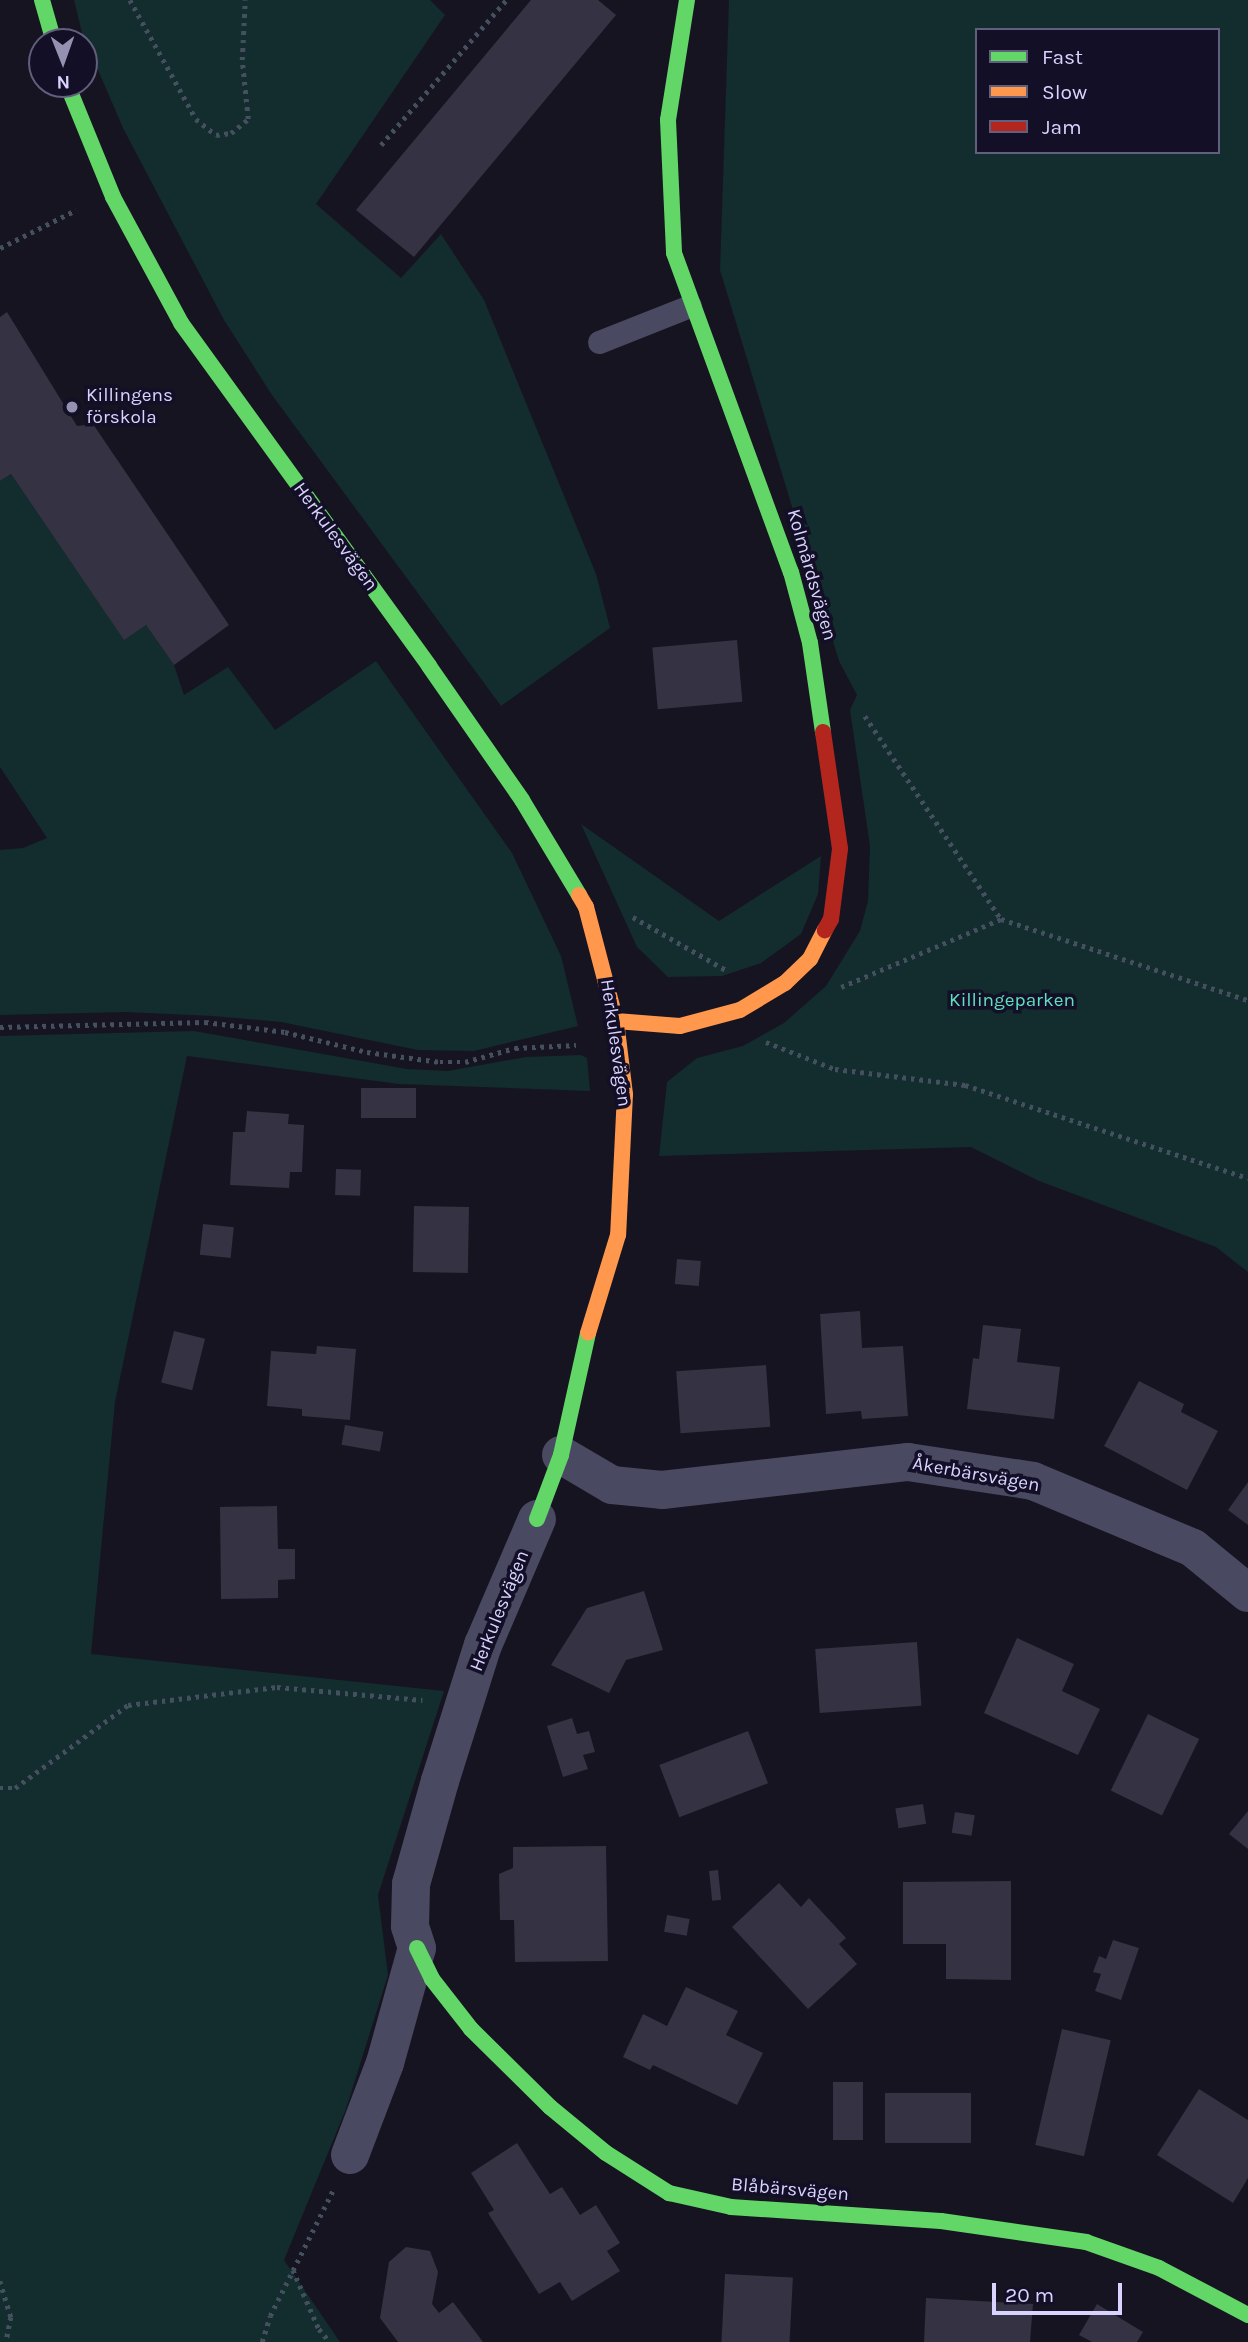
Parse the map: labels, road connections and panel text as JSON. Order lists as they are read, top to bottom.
{
  "streets": {
    "street": [
      "Herkulesvägen",
      "Kolmårdsvägen",
      "Åkerbärsvägen",
      "Blåbärsvägen"
    ]
  },
  "crossings": [
    ["Herkulesvägen", "Kolmårdsvägen"],
    ["Herkulesvägen", "Åkerbärsvägen"],
    ["Herkulesvägen", "Blåbärsvägen"]
  ],
  "parks": ["Killingeparken"],
  "places": ["Killingens förskola"],
  "legend": ["Fast", "Slow", "Jam"],
  "scale_bar": "20 m",
  "north": "bottom"
}
